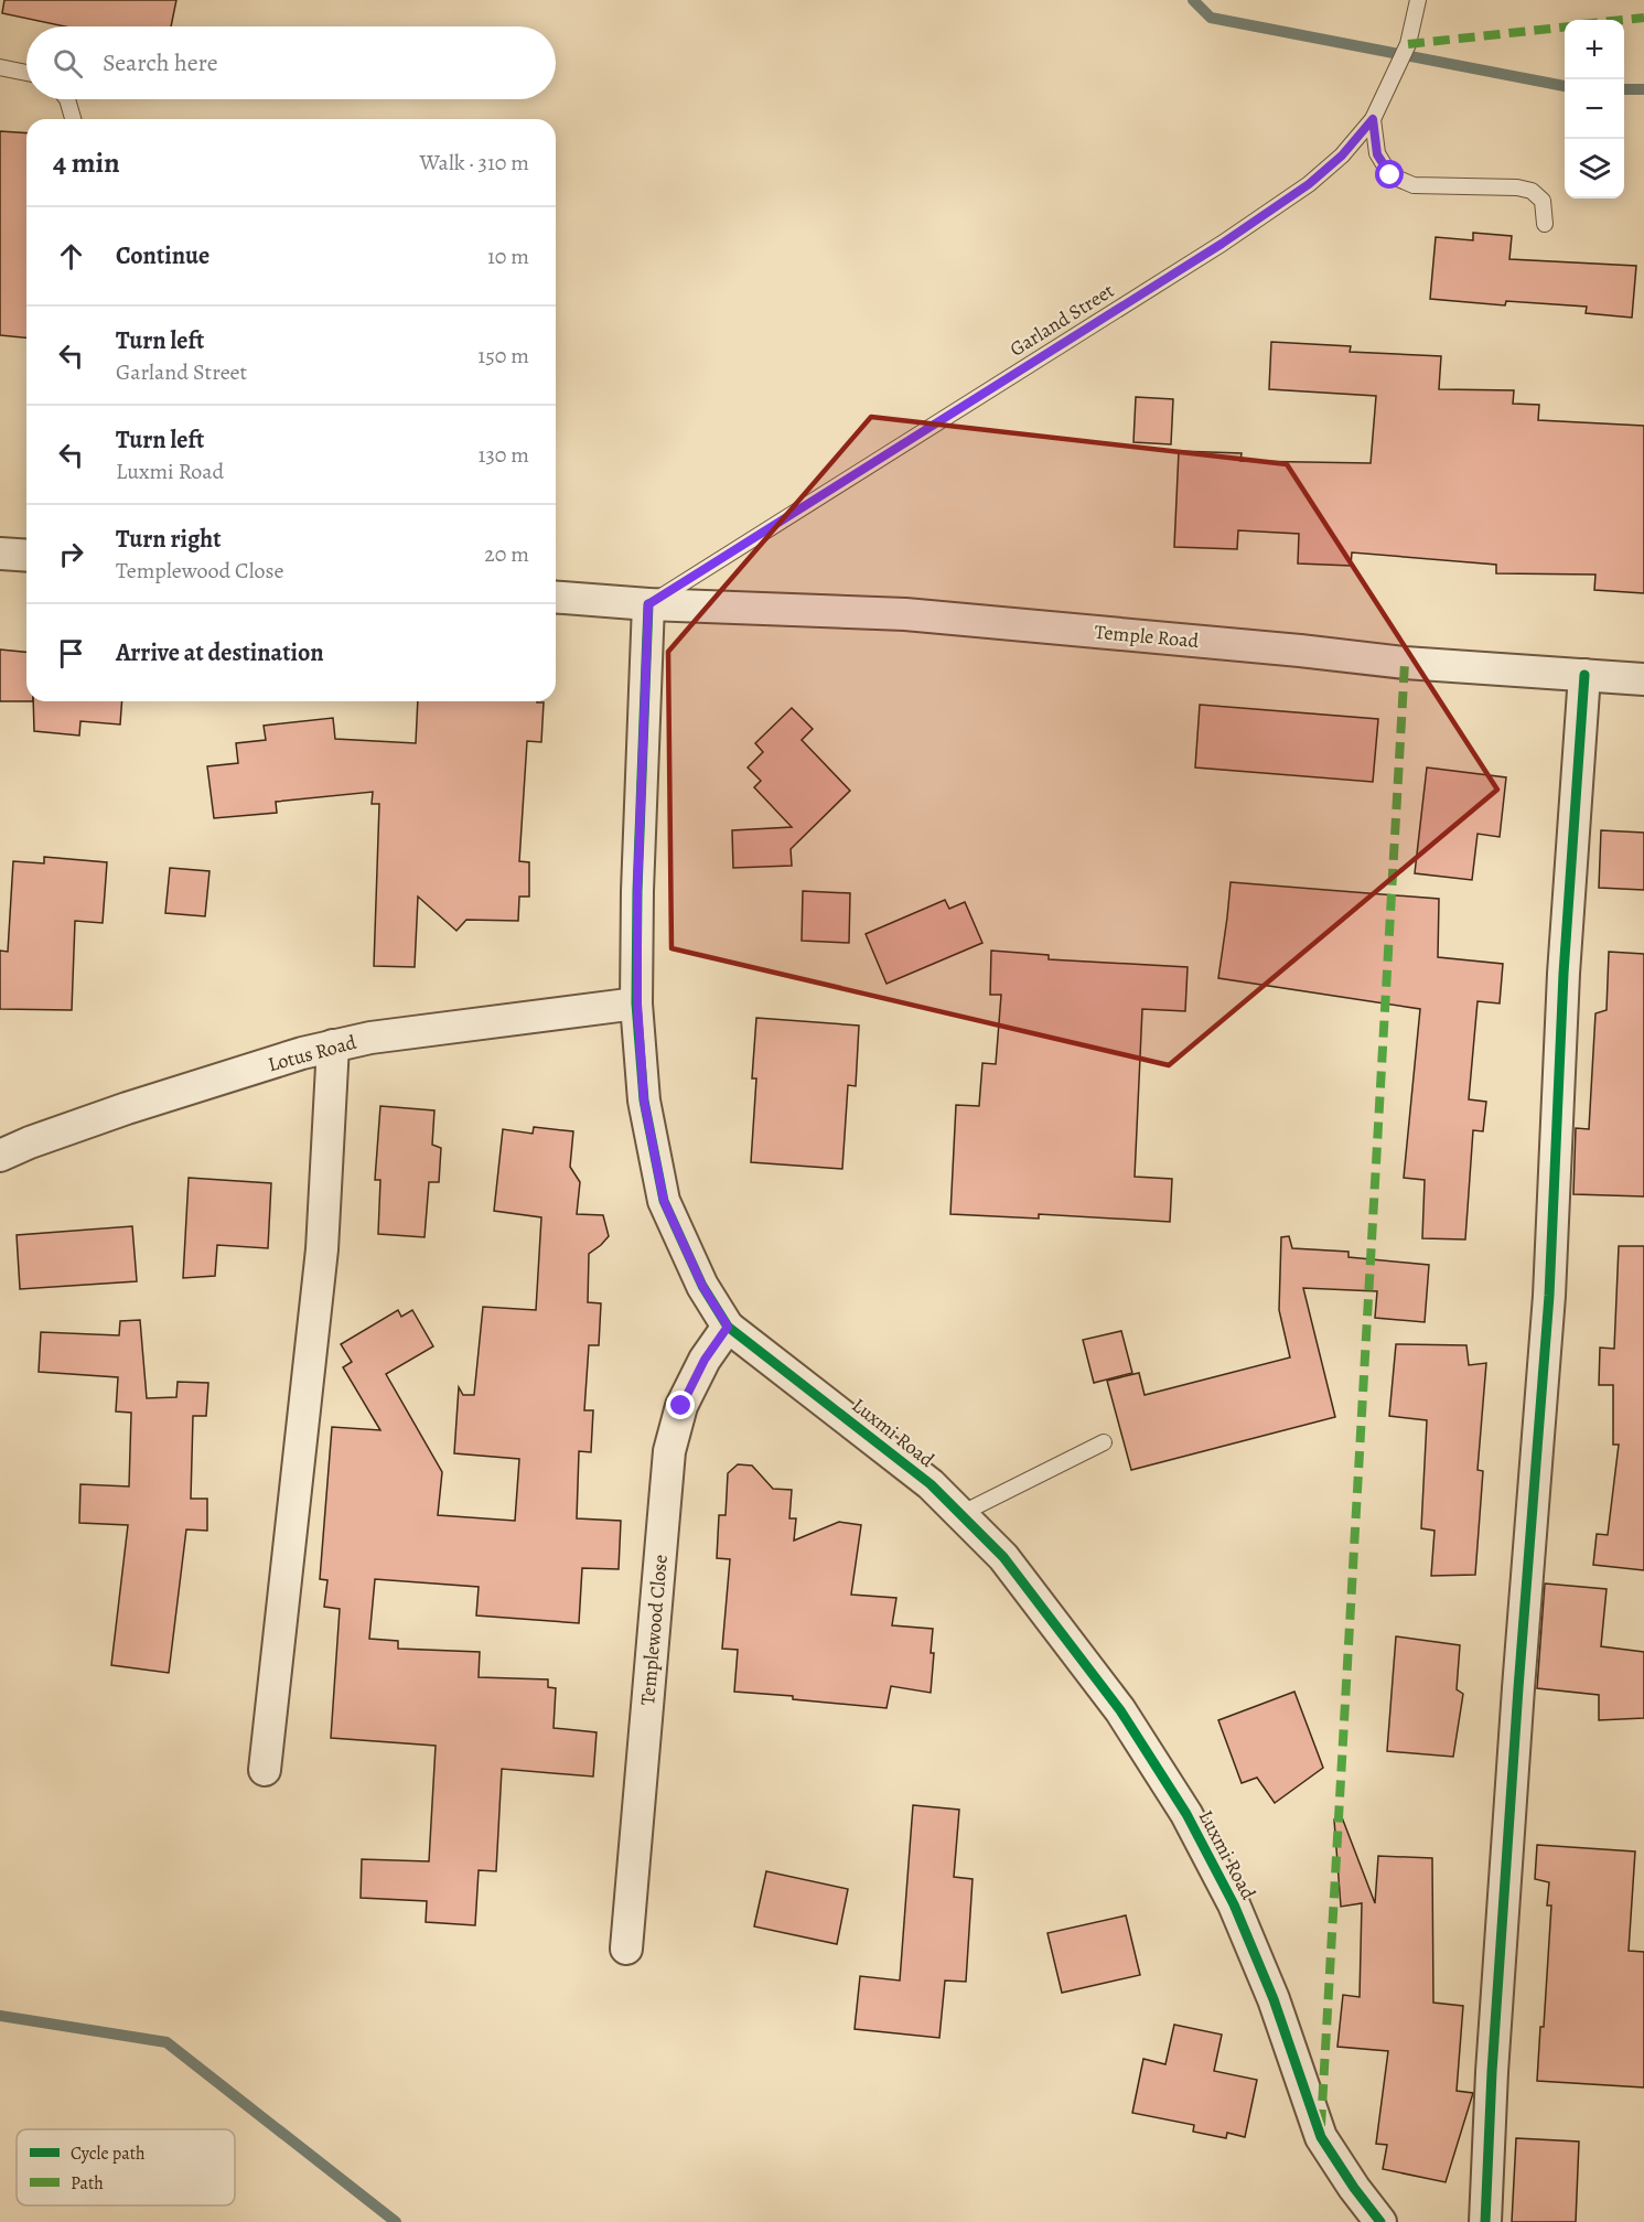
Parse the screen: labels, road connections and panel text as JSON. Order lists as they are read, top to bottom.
{
  "streets": {
    "street": [
      "Temple Road",
      "Lotus Road",
      "Luxmi Road",
      "Templewood Close"
    ],
    "lane": ["Garland Street"]
  },
  "crossings": [
    ["Garland Street", "Temple Road"],
    ["Garland Street", "Luxmi Road"],
    ["Temple Road", "Luxmi Road"],
    ["Lotus Road", "Luxmi Road"],
    ["Luxmi Road", "Templewood Close"]
  ],
  "legend": ["Cycle path", "Path"],
  "page": {
    "map_buttons": ["+", "−"],
    "search": "Search here",
    "heading": ["4 min", "Walk · 310 m"],
    "list": [
      ["Continue", "10 m"],
      ["Turn left", "Garland Street", "150 m"],
      ["Turn left", "Luxmi Road", "130 m"],
      ["Turn right", "Templewood Close", "20 m"],
      "Arrive at destination"
    ]
  }
}
